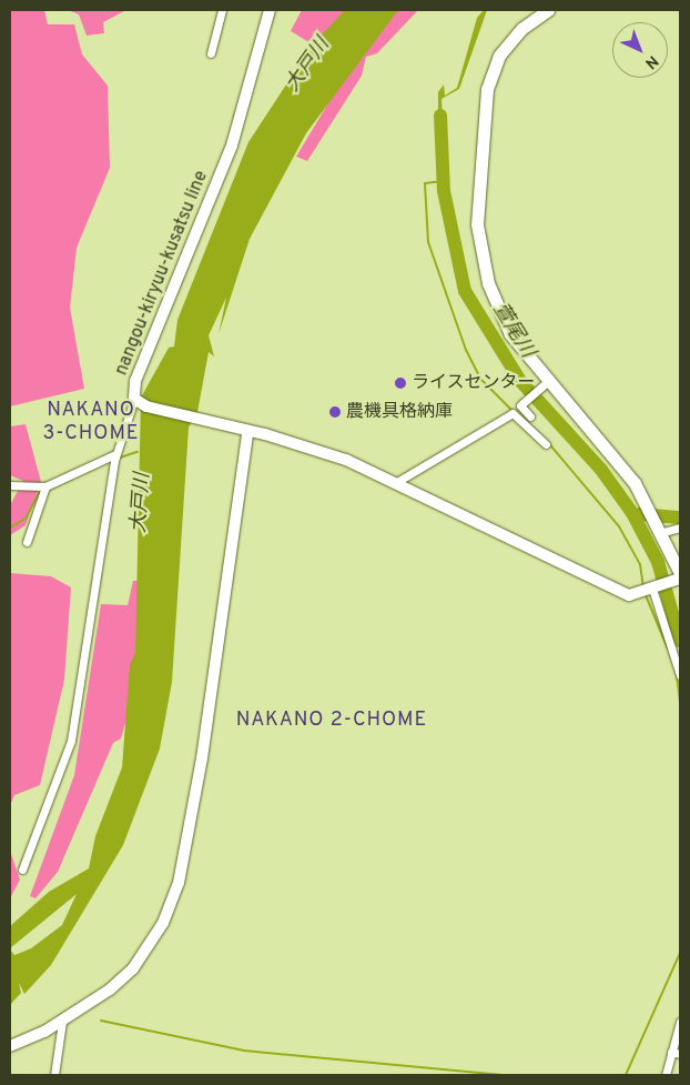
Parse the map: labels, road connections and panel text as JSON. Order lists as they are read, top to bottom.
{
  "streets": {
    "main road": ["nangou-kiryuu-kusatsu line"]
  },
  "districts": ["NAKANO 3-CHOME", "NAKANO 2-CHOME"],
  "water": ["大戸川", "萱尾川"],
  "places": ["ライスセンター", "農機具格納庫"],
  "north": "bottom right"
}
